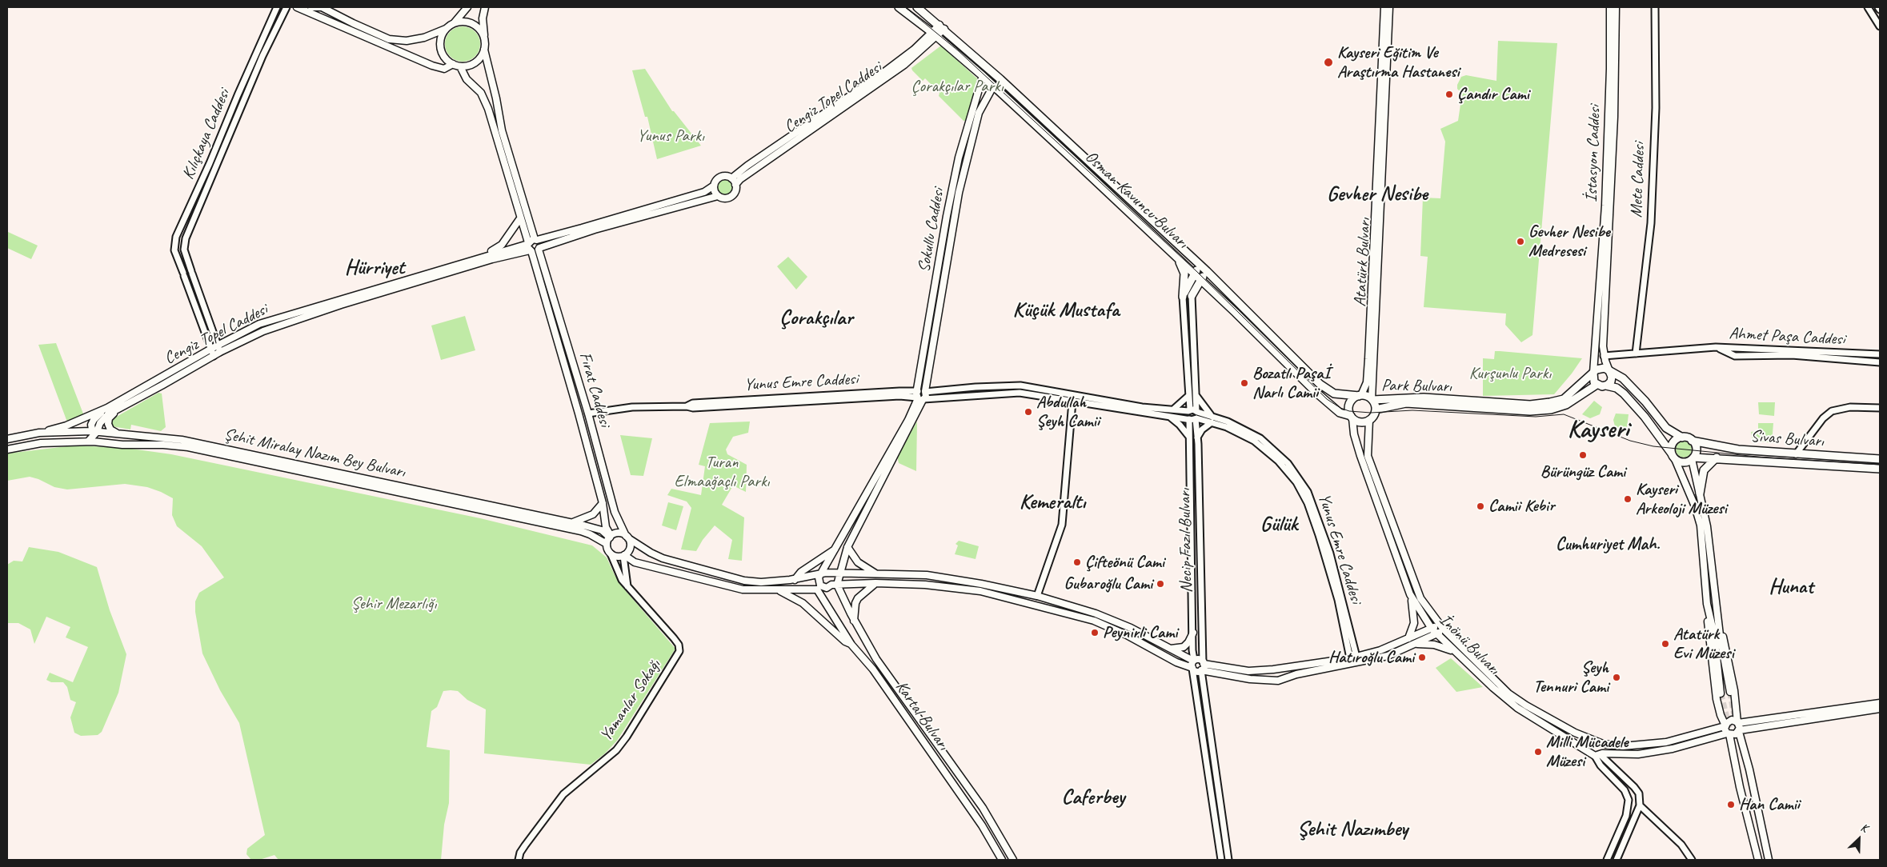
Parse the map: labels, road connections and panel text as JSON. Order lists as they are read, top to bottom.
{
  "streets": {
    "highway": ["Osman Kavuncu Bulvarı", "Park Bulvarı", "Sivas Bulvarı"],
    "main road": [
      "Cengiz Topel Caddesi",
      "İstasyon Caddesi",
      "Sokullu Caddesi",
      "Atatürk Bulvarı",
      "Fırat Caddesi",
      "Şehit Miralay Nazım Bey Bulvarı",
      "İnönü Bulvarı",
      "Kartal Bulvarı"
    ],
    "street": [
      "Kılıçkaya Caddesi",
      "Mete Caddesi",
      "Ahmet Paşa Caddesi",
      "Yunus Emre Caddesi",
      "Necip Fazıl Bulvarı",
      "Yamanlar Sokağı"
    ]
  },
  "crossings": [
    ["Cengiz Topel Caddesi", "Kılıçkaya Caddesi"],
    ["Cengiz Topel Caddesi", "Osman Kavuncu Bulvarı"],
    ["Cengiz Topel Caddesi", "Fırat Caddesi"],
    ["Cengiz Topel Caddesi", "Şehit Miralay Nazım Bey Bulvarı"],
    ["İstasyon Caddesi", "Park Bulvarı"],
    ["Osman Kavuncu Bulvarı", "Sokullu Caddesi"],
    ["Osman Kavuncu Bulvarı", "Atatürk Bulvarı"],
    ["Osman Kavuncu Bulvarı", "Park Bulvarı"],
    ["Osman Kavuncu Bulvarı", "İnönü Bulvarı"],
    ["Sokullu Caddesi", "Yunus Emre Caddesi"],
    ["Sokullu Caddesi", "Kartal Bulvarı"],
    ["Atatürk Bulvarı", "Park Bulvarı"],
    ["Atatürk Bulvarı", "İnönü Bulvarı"],
    ["Yunus Emre Caddesi", "Fırat Caddesi"],
    ["Yunus Emre Caddesi", "Necip Fazıl Bulvarı"],
    ["Park Bulvarı", "İnönü Bulvarı"],
    ["Fırat Caddesi", "Şehit Miralay Nazım Bey Bulvarı"],
    ["Fırat Caddesi", "Yamanlar Sokağı"],
    ["Şehit Miralay Nazım Bey Bulvarı", "Yamanlar Sokağı"]
  ],
  "districts": [
    "Gevher Nesibe",
    "Hürriyet",
    "Küçük Mustafa",
    "Çorakçılar",
    "Kayseri",
    "Kemeraltı",
    "Gülük",
    "Cumhuriyet Mah.",
    "Hunat",
    "Caferbey",
    "Şehit Nazımbey"
  ],
  "parks": [
    "Çorakçılar Parkı",
    "Yunus Parkı",
    "Kurşunlu Parkı",
    "Turan Elmaağaçlı Parkı",
    "Şehir Mezarlığı"
  ],
  "places": [
    "Kayseri Eğitim Ve Araştırma Hastanesi",
    "Çandır Cami",
    "Gevher Nesibe Medresesi",
    "Bozatlı Paşaİ Narlı Camii",
    "Abdullah Şeyh Camii",
    "Bürüngüz Cami",
    "Kayseri Arkeoloji Müzesi",
    "Camii Kebir",
    "Çifteönü Cami",
    "Gubaroğlu Cami",
    "Peynirli Cami",
    "Atatürk Evi Müzesi",
    "Hatıroğlu Cami",
    "Şeyh Tennuri Cami",
    "Milli Mücadele Müzesi",
    "Han Camii"
  ],
  "north": "top right"
}
